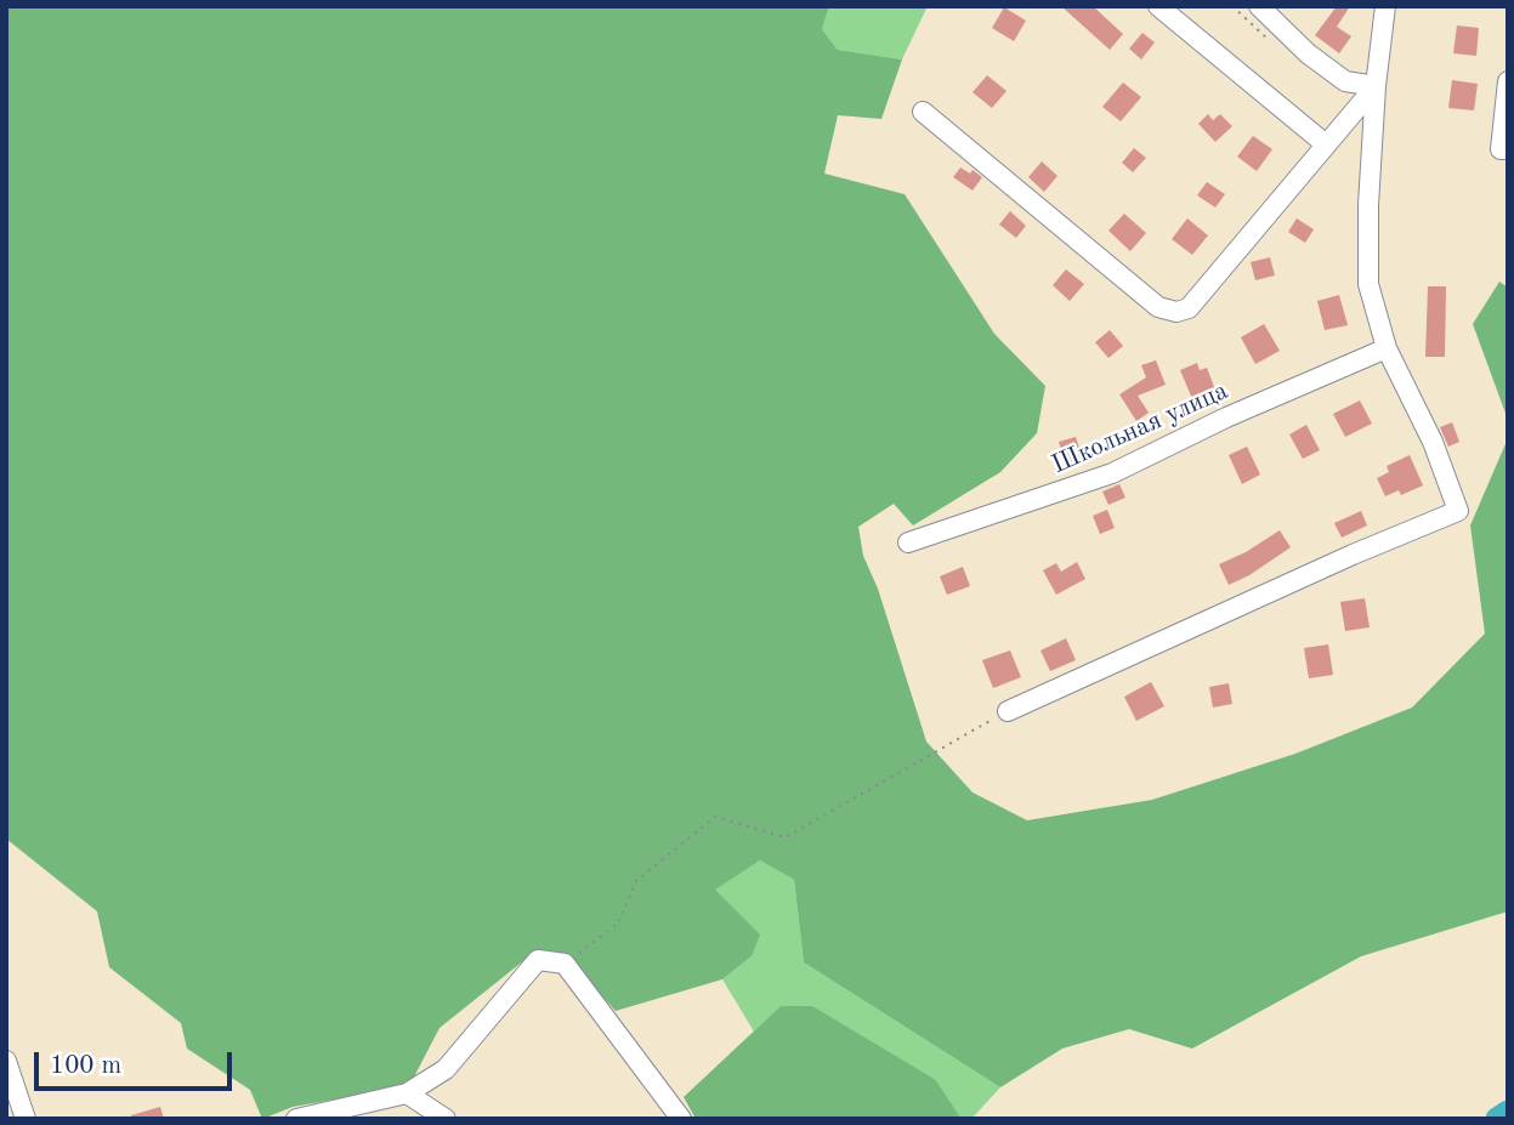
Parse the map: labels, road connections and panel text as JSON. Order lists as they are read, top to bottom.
{
  "streets": {
    "street": ["Школьная улица"]
  },
  "scale_bar": "100 m"
}
